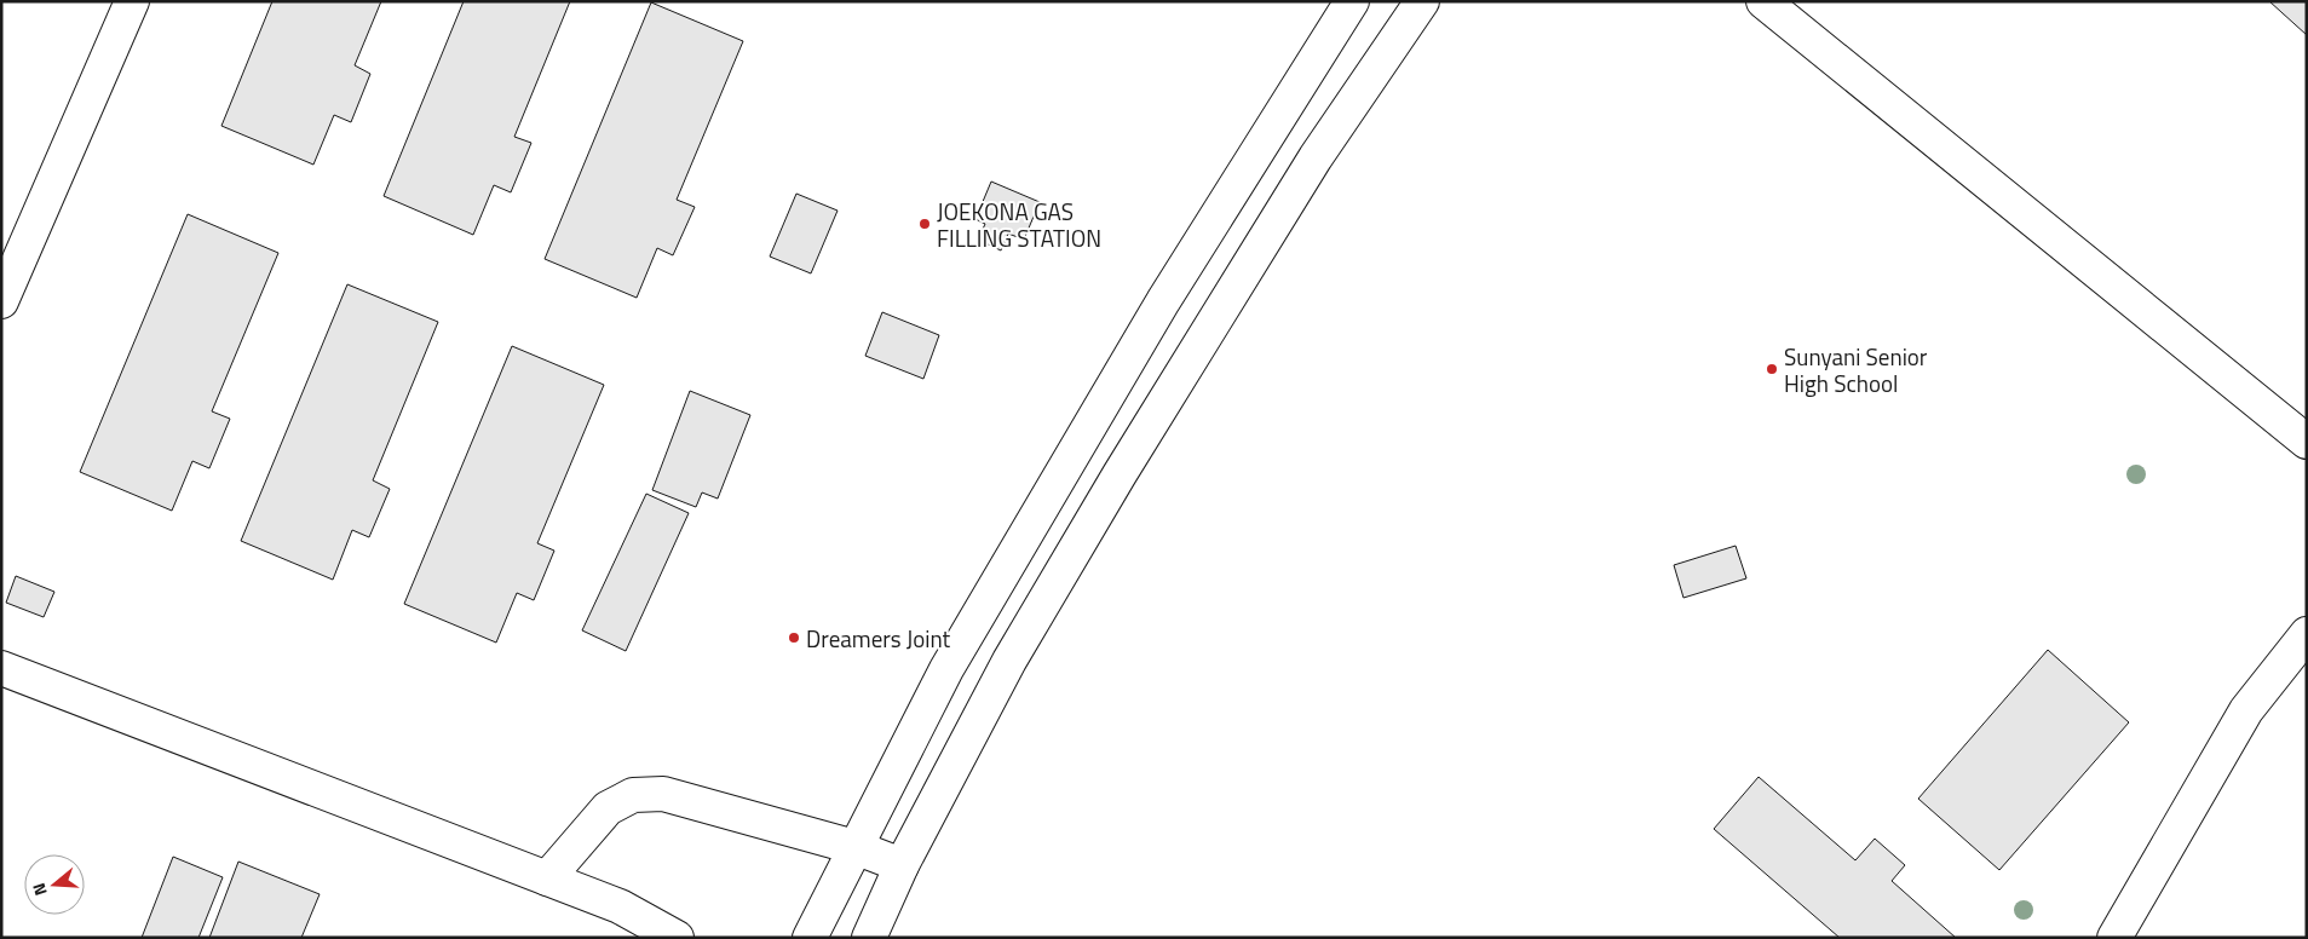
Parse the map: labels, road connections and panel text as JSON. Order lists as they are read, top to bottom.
{
  "places": ["JOEKONA GAS FILLING STATION", "Sunyani Senior High School", "Dreamers Joint"],
  "north": "left"
}
